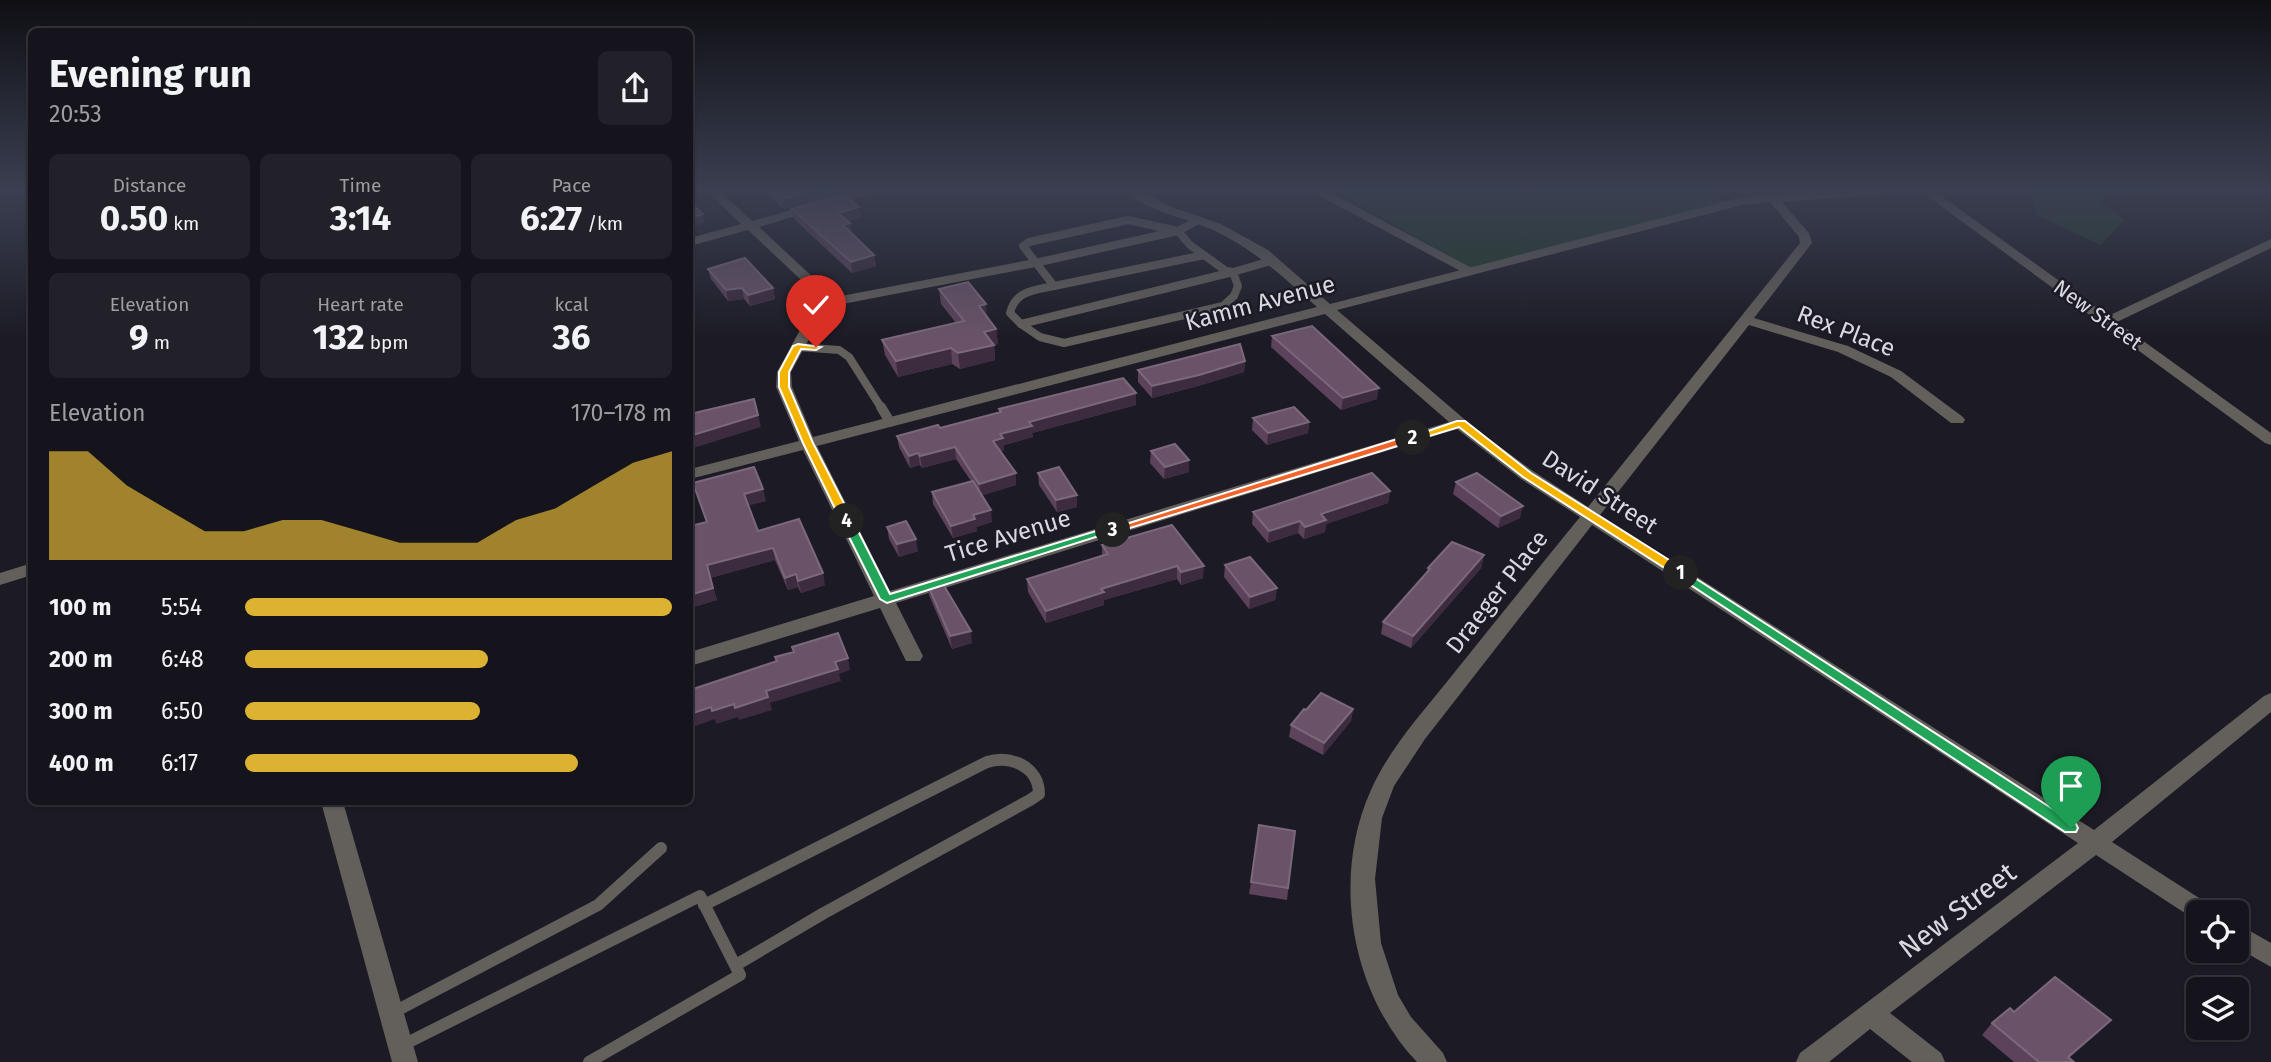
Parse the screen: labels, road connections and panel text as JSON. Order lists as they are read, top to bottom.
{
  "streets": {
    "street": [
      "Kamm Avenue",
      "New Street",
      "Rex Place",
      "David Street",
      "Tice Avenue",
      "Draeger Place"
    ]
  },
  "crossings": [
    ["Kamm Avenue", "David Street"],
    ["New Street", "David Street"],
    ["Rex Place", "Draeger Place"],
    ["David Street", "Tice Avenue"],
    ["David Street", "Draeger Place"]
  ],
  "page": {
    "heading": ["Evening run", "20:53"],
    "stats": [
      ["Distance", "0.50 km"],
      ["Time", "3:14"],
      ["Pace", "6:27 /km"],
      ["Elevation", "9 m"],
      ["Heart rate", "132 bpm"],
      ["kcal", "36"]
    ],
    "chart": ["Elevation", "170–178 m"],
    "pins": [
      "2",
      "4",
      "3",
      "1"
    ],
    "list": [
      {
        "name": "100 m",
        "note": "5:54"
      },
      {
        "name": "200 m",
        "note": "6:48"
      },
      {
        "name": "300 m",
        "note": "6:50"
      },
      {
        "name": "400 m",
        "note": "6:17"
      }
    ]
  }
}
